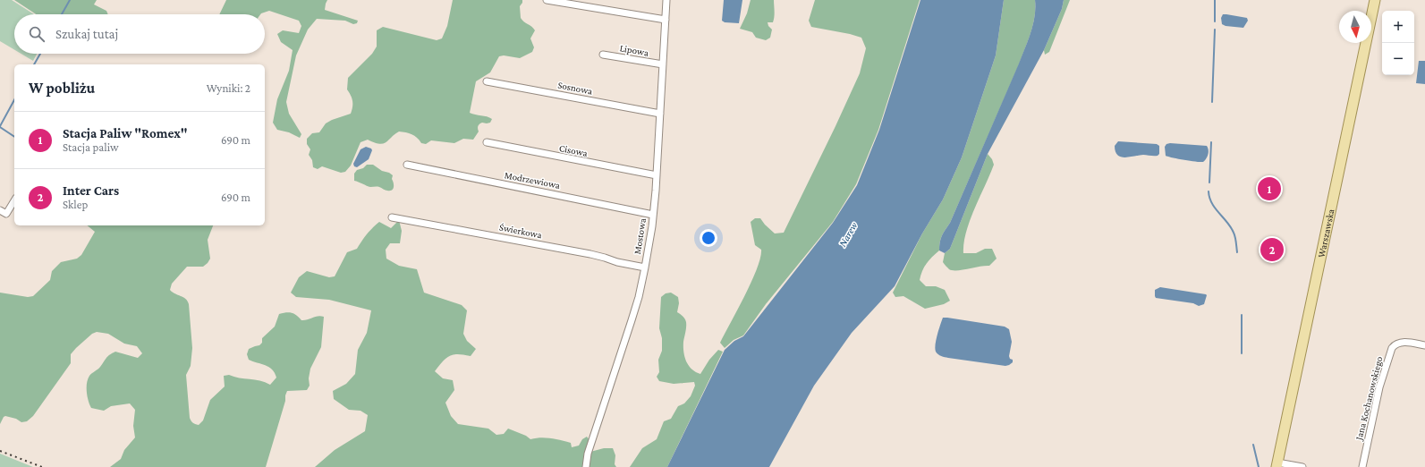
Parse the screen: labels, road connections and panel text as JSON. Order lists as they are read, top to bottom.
{
  "streets": {
    "main road": ["Warszawska"],
    "street": [
      "Lipowa",
      "Sosnowa",
      "Cisowa",
      "Modrzewiowa",
      "Świerkowa",
      "Mostowa",
      "Jana Kochanowskiego"
    ]
  },
  "crossings": [
    ["Lipowa", "Mostowa"],
    ["Sosnowa", "Mostowa"],
    ["Cisowa", "Mostowa"],
    ["Modrzewiowa", "Mostowa"],
    ["Świerkowa", "Mostowa"]
  ],
  "water": ["Narew"],
  "north": "bottom",
  "page": {
    "map_buttons": ["+", "−"],
    "search": "Szukaj tutaj",
    "heading": ["W pobliżu", "Wyniki: 2"],
    "list": [
      {
        "mark": "1",
        "name": "Stacja Paliw \"Romex\"",
        "note": "Stacja paliw",
        "value": "690 m"
      },
      {
        "mark": "2",
        "name": "Inter Cars",
        "note": "Sklep",
        "value": "690 m"
      }
    ],
    "pins": ["1", "2"]
  }
}
